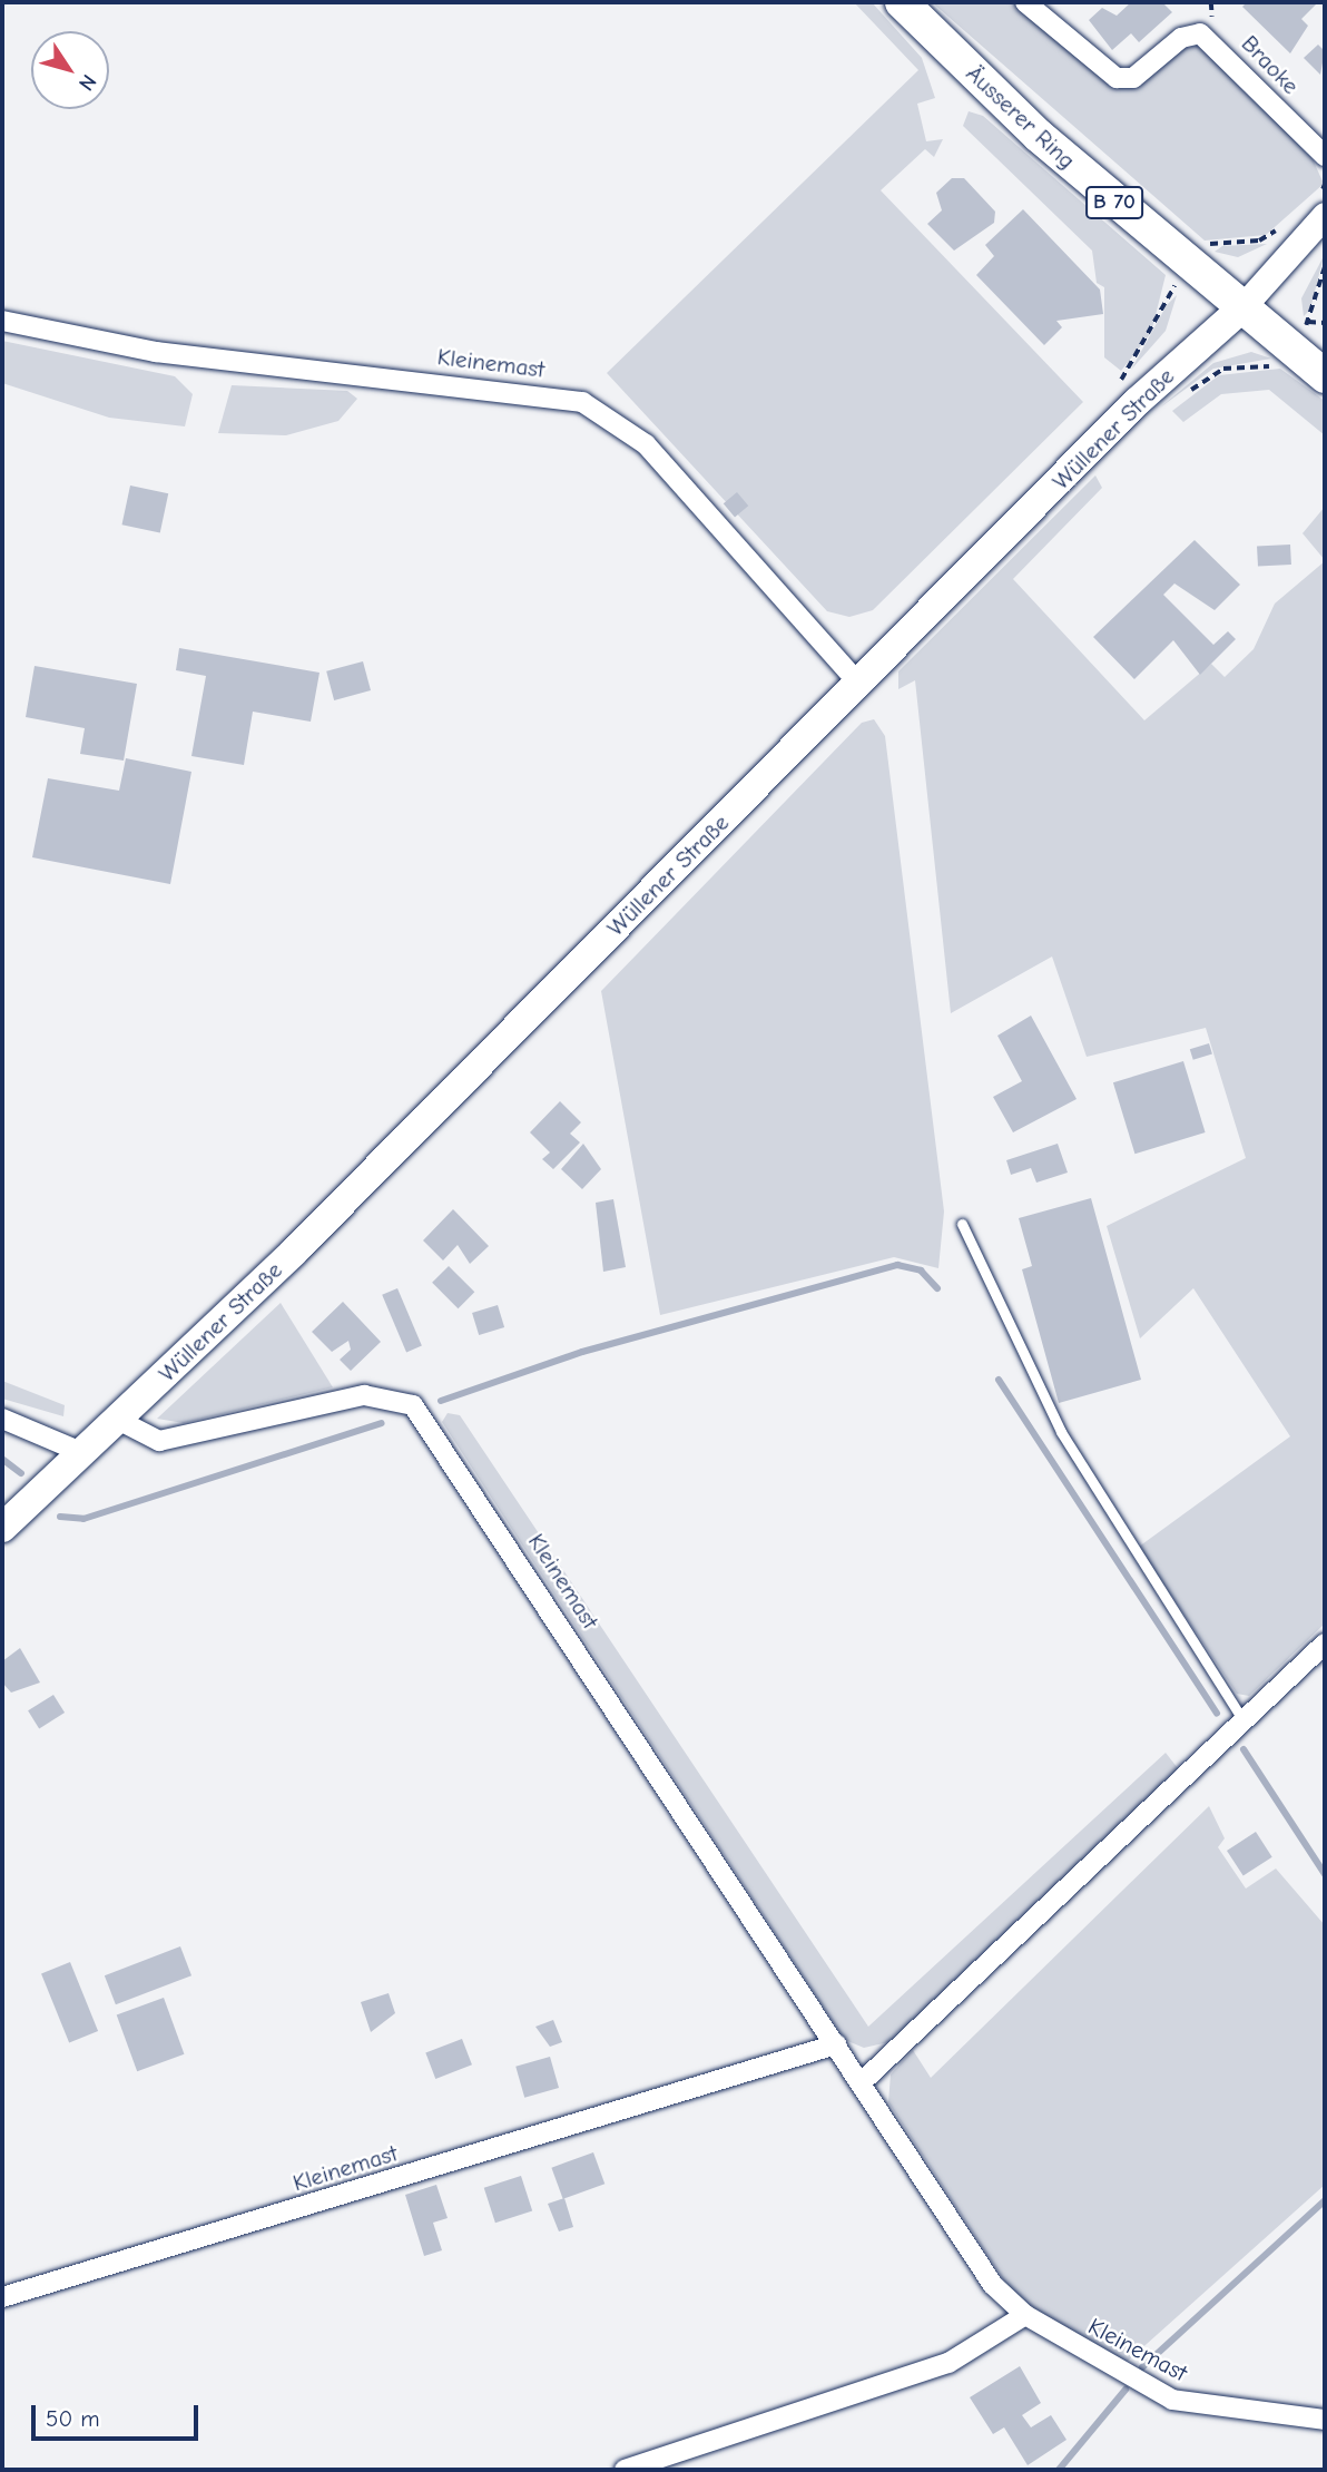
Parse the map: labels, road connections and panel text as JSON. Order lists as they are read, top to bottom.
{
  "streets": {
    "main road": ["Äusserer Ring", "B 70", "Wüllener Straße"],
    "street": ["Braoke", "Kleinemast"]
  },
  "crossings": [
    ["Äusserer Ring", "Wüllener Straße"],
    ["Kleinemast", "Wüllener Straße"]
  ],
  "scale_bar": "50 m",
  "north": "bottom right"
}
